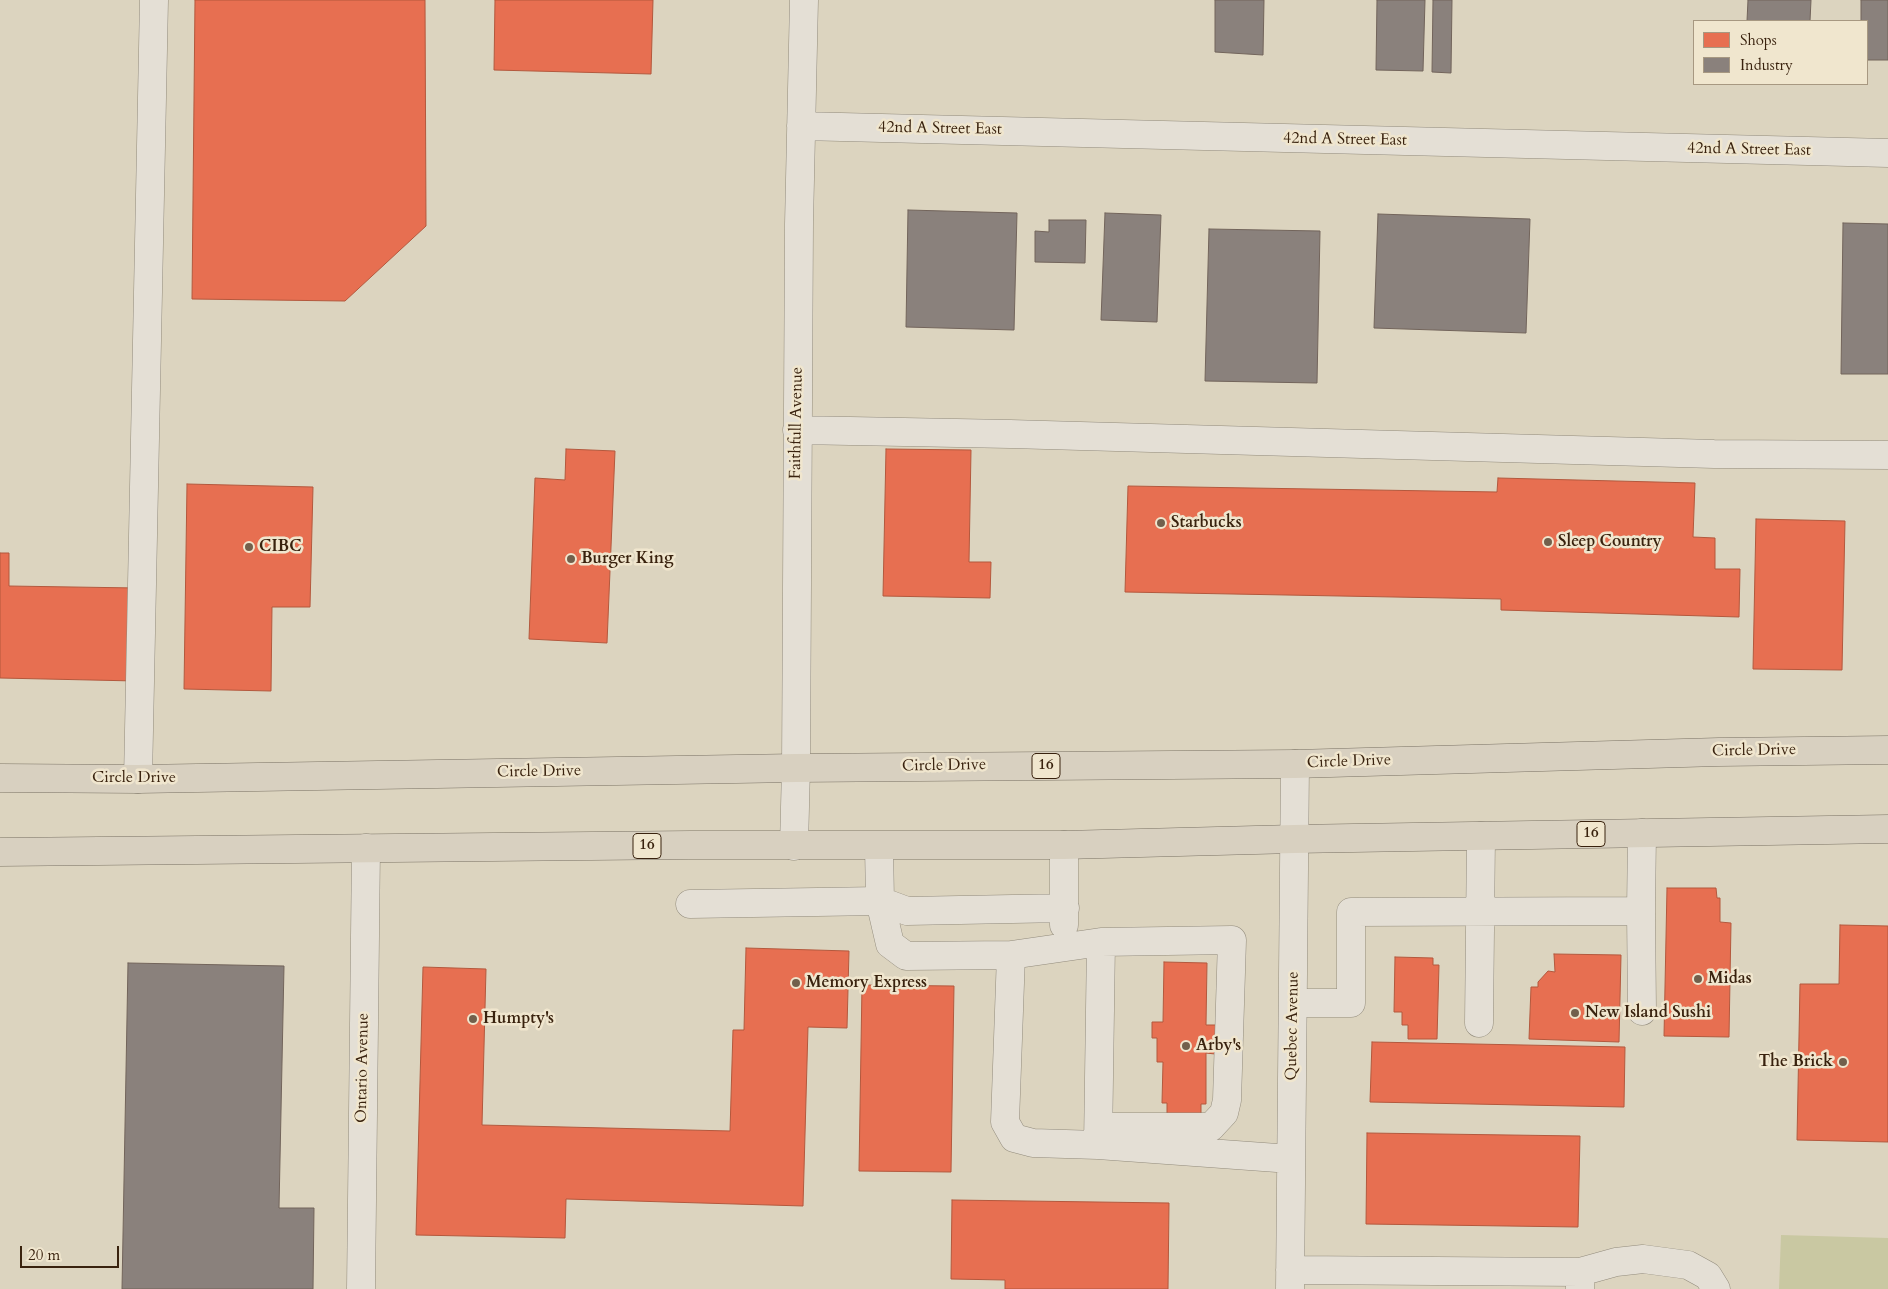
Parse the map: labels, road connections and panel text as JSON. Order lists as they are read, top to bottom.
{
  "streets": {
    "highway": ["Circle Drive", "16"],
    "street": [
      "42nd A Street East",
      "Faithfull Avenue",
      "Quebec Avenue",
      "Ontario Avenue"
    ]
  },
  "crossings": [
    ["42nd A Street East", "Faithfull Avenue"],
    ["Faithfull Avenue", "Circle Drive"],
    ["Faithfull Avenue", "16"],
    ["Circle Drive", "Quebec Avenue"],
    ["16", "Quebec Avenue"],
    ["16", "Ontario Avenue"]
  ],
  "places": [
    "Starbucks",
    "Sleep Country",
    "CIBC",
    "Burger King",
    "Midas",
    "Memory Express",
    "New Island Sushi",
    "Humpty's",
    "Arby's",
    "The Brick"
  ],
  "legend": ["Shops", "Industry"],
  "scale_bar": "20 m"
}
